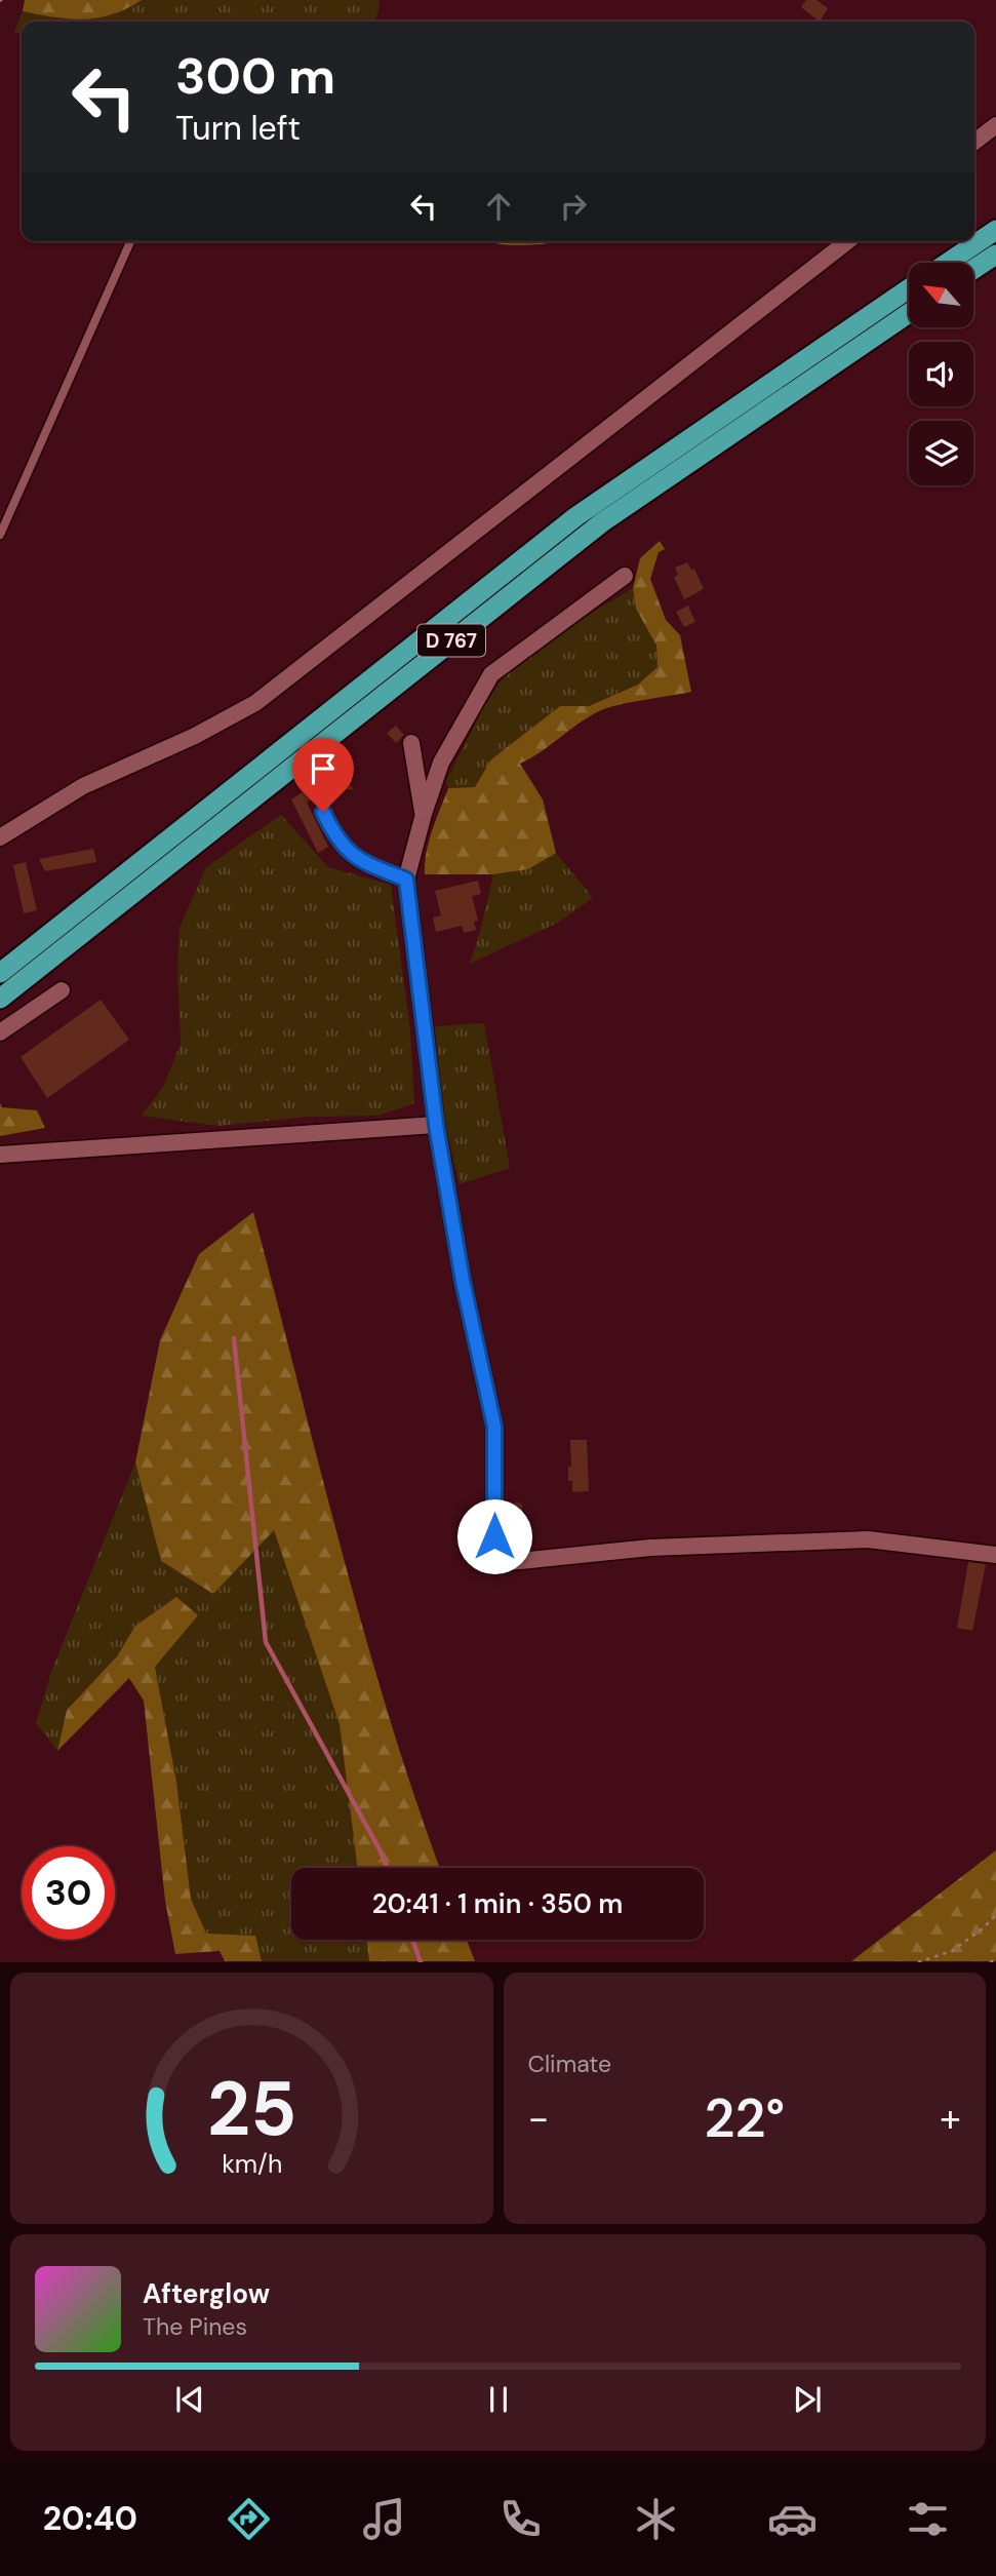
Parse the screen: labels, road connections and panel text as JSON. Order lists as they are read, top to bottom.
{
  "streets": {
    "highway": ["D 767"]
  },
  "north": "top left",
  "page": {
    "turn": ["300 m", "Turn left"],
    "limit": "30",
    "trip": "20:41 · 1 min · 350 m",
    "tile": "Climate",
    "heat": ["−", "22°", "+"],
    "song": ["Afterglow", "The Pines"],
    "tabs": "20:40",
    "gauge": ["25", "km/h"]
  }
}
